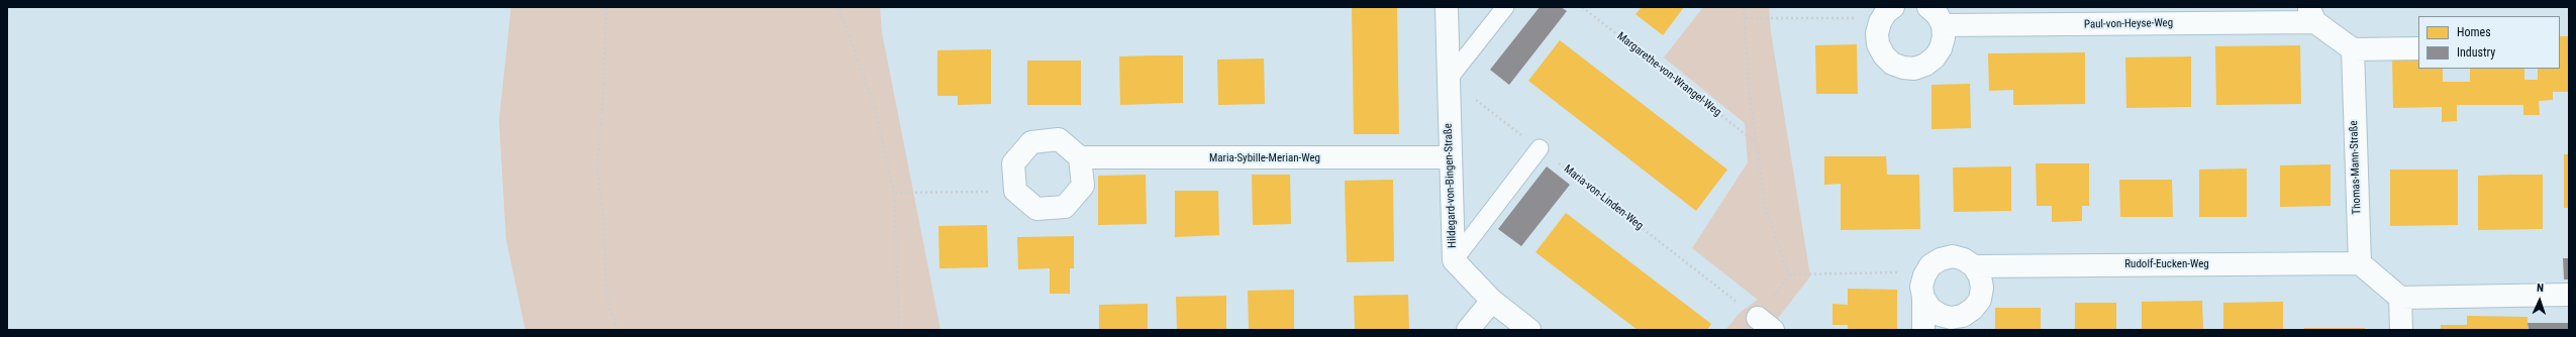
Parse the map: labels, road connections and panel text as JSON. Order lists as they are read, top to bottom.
{
  "streets": {
    "street": [
      "Paul-von-Heyse-Weg",
      "Maria-Sybille-Merian-Weg",
      "Thomas-Mann-Straße",
      "Hildegard-von-Bingen-Straße",
      "Rudolf-Eucken-Weg"
    ],
    "path": ["Margarethe-von-Wrangel-Weg", "Maria-von-Linden-Weg"]
  },
  "crossings": [
    ["Maria-Sybille-Merian-Weg", "Hildegard-von-Bingen-Straße"],
    ["Thomas-Mann-Straße", "Rudolf-Eucken-Weg"],
    ["Hildegard-von-Bingen-Straße", "Maria-von-Linden-Weg"]
  ],
  "legend": ["Homes", "Industry"],
  "north": "top"
}
